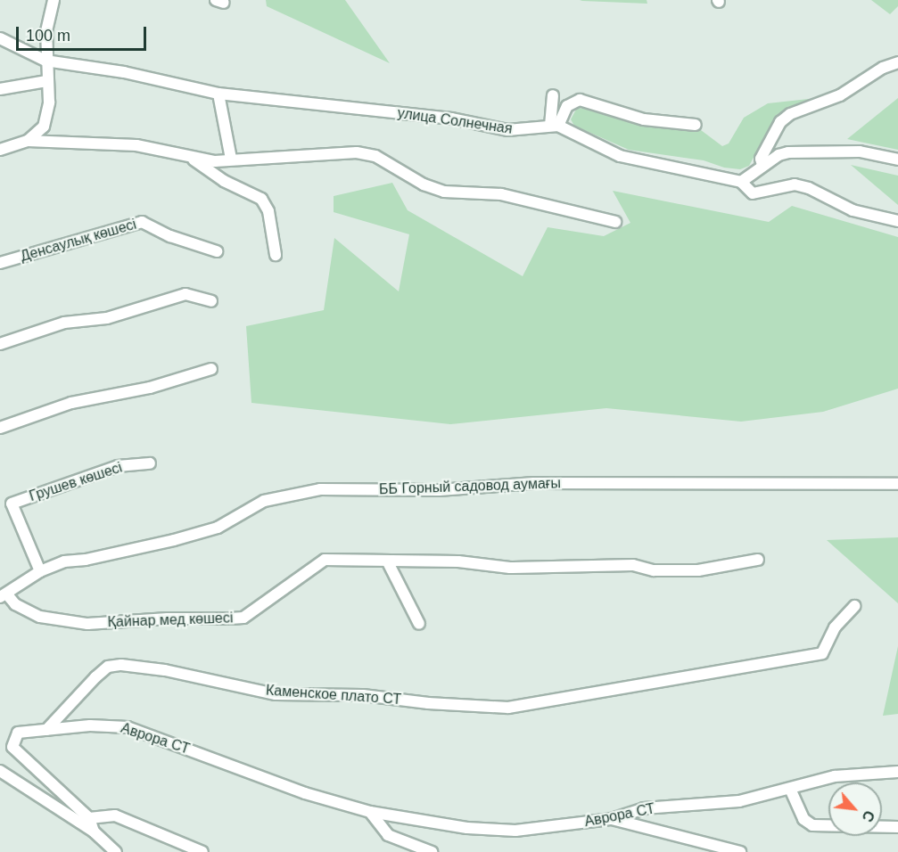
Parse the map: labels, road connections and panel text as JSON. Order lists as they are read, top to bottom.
{
  "streets": {
    "street": [
      "улица Солнечная",
      "Денсаулық көшесі",
      "Грушев көшесі",
      "ББ Горный садовод аумағы",
      "Қайнар мед көшесі",
      "Каменское плато СТ",
      "Аврора СТ"
    ]
  },
  "crossings": [
    ["Грушев көшесі", "ББ Горный садовод аумағы"],
    ["ББ Горный садовод аумағы", "Қайнар мед көшесі"],
    ["Каменское плато СТ", "Аврора СТ"]
  ],
  "scale_bar": "100 m",
  "north": "bottom right"
}
